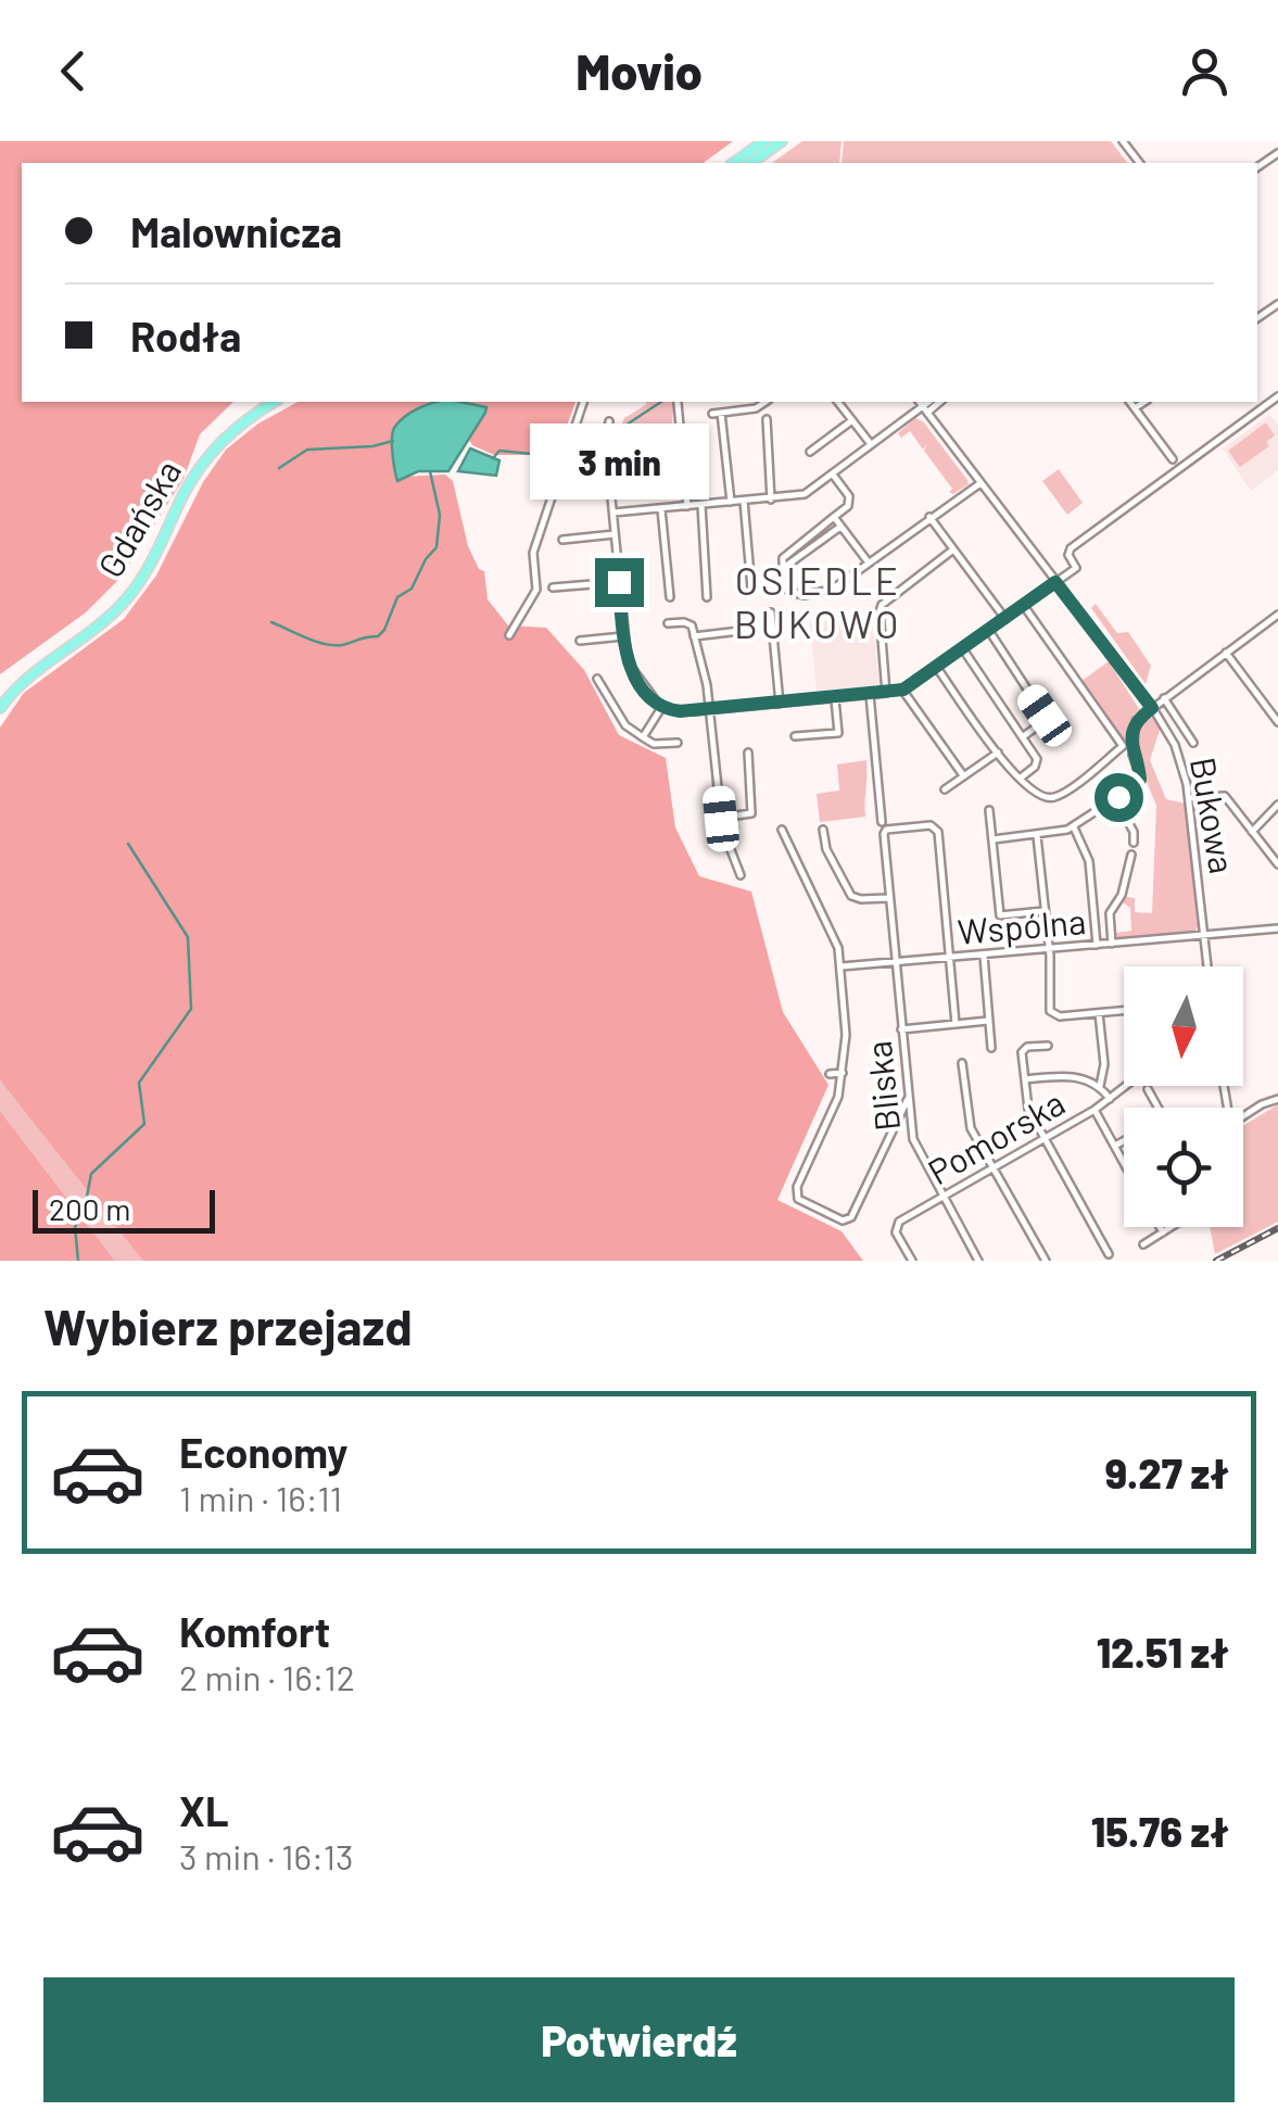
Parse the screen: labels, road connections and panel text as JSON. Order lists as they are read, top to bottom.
{
  "streets": {
    "main road": ["Gdańska"],
    "street": [
      "Bukowa",
      "Wspólna",
      "Bliska",
      "Pomorska"
    ]
  },
  "crossings": [
    ["Bukowa", "Wspólna"],
    ["Wspólna", "Bliska"],
    ["Bliska", "Pomorska"]
  ],
  "districts": ["OSIEDLE BUKOWO"],
  "scale_bar": "200 m",
  "north": "bottom",
  "page": {
    "header": "Movio",
    "banner": ["Malownicza", "Rodła"],
    "bubble": "3 min",
    "scale": "200 m",
    "heading": "Wybierz przejazd",
    "list": [
      {
        "name": "Economy",
        "note": "1 min · 16:11",
        "value": "9.27 zł"
      },
      {
        "name": "Komfort",
        "note": "2 min · 16:12",
        "value": "12.51 zł"
      },
      {
        "name": "XL",
        "note": "3 min · 16:13",
        "value": "15.76 zł"
      }
    ],
    "buttons": "Potwierdź"
  }
}
